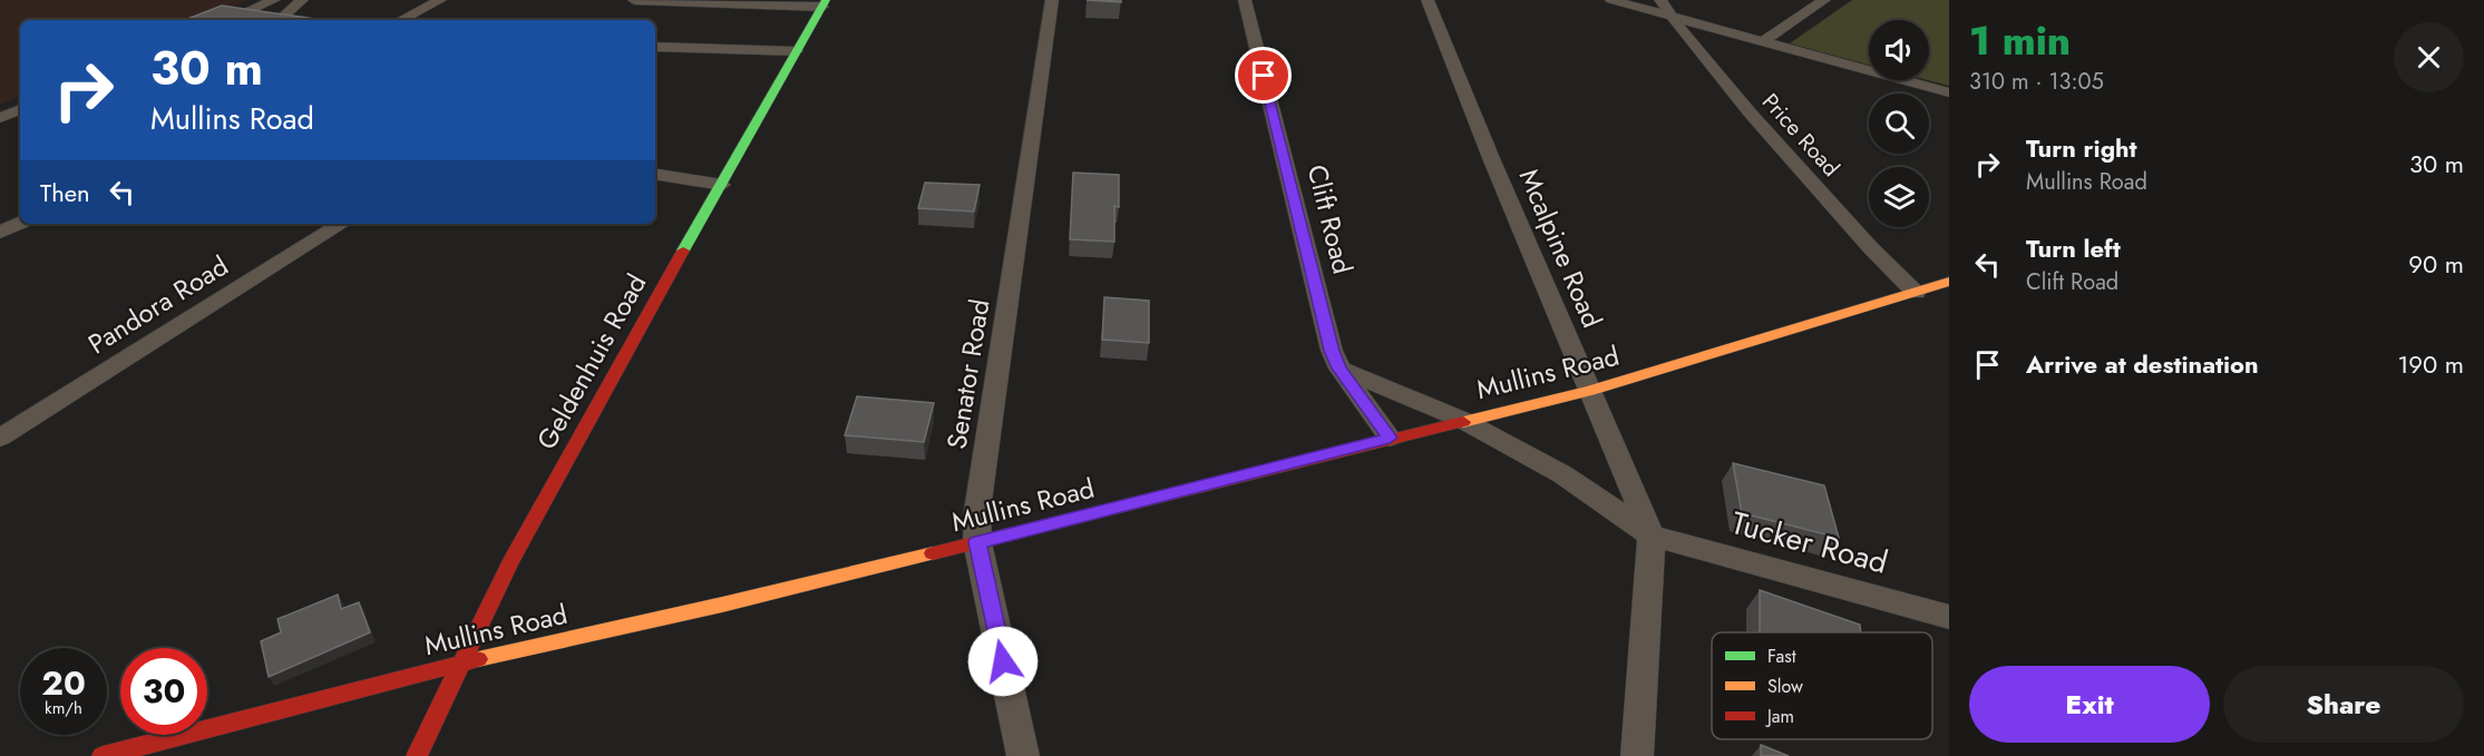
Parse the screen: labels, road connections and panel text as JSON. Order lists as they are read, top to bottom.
{
  "streets": {
    "street": [
      "Price Road",
      "Clift Road",
      "Mcalpine Road",
      "Pandora Road",
      "Geldenhuis Road",
      "Mullins Road",
      "Senator Road",
      "Tucker Road"
    ]
  },
  "crossings": [
    ["Price Road", "Mullins Road"],
    ["Clift Road", "Mullins Road"],
    ["Clift Road", "Tucker Road"],
    ["Mcalpine Road", "Mullins Road"],
    ["Mcalpine Road", "Tucker Road"],
    ["Geldenhuis Road", "Mullins Road"],
    ["Mullins Road", "Senator Road"],
    ["Mullins Road", "Tucker Road"]
  ],
  "legend": ["Fast", "Slow", "Jam"],
  "page": {
    "heading": ["1 min", "310 m · 13:05"],
    "turn": ["30 m", "Mullins Road"],
    "list": [
      {
        "name": "Turn right",
        "note": "Mullins Road",
        "value": "30 m"
      },
      {
        "name": "Turn left",
        "note": "Clift Road",
        "value": "90 m"
      },
      {
        "name": "Arrive at destination",
        "value": "190 m"
      }
    ],
    "then": "Then",
    "speed": "20 km/h",
    "limit": "30",
    "buttons": ["Exit", "Share"]
  }
}
